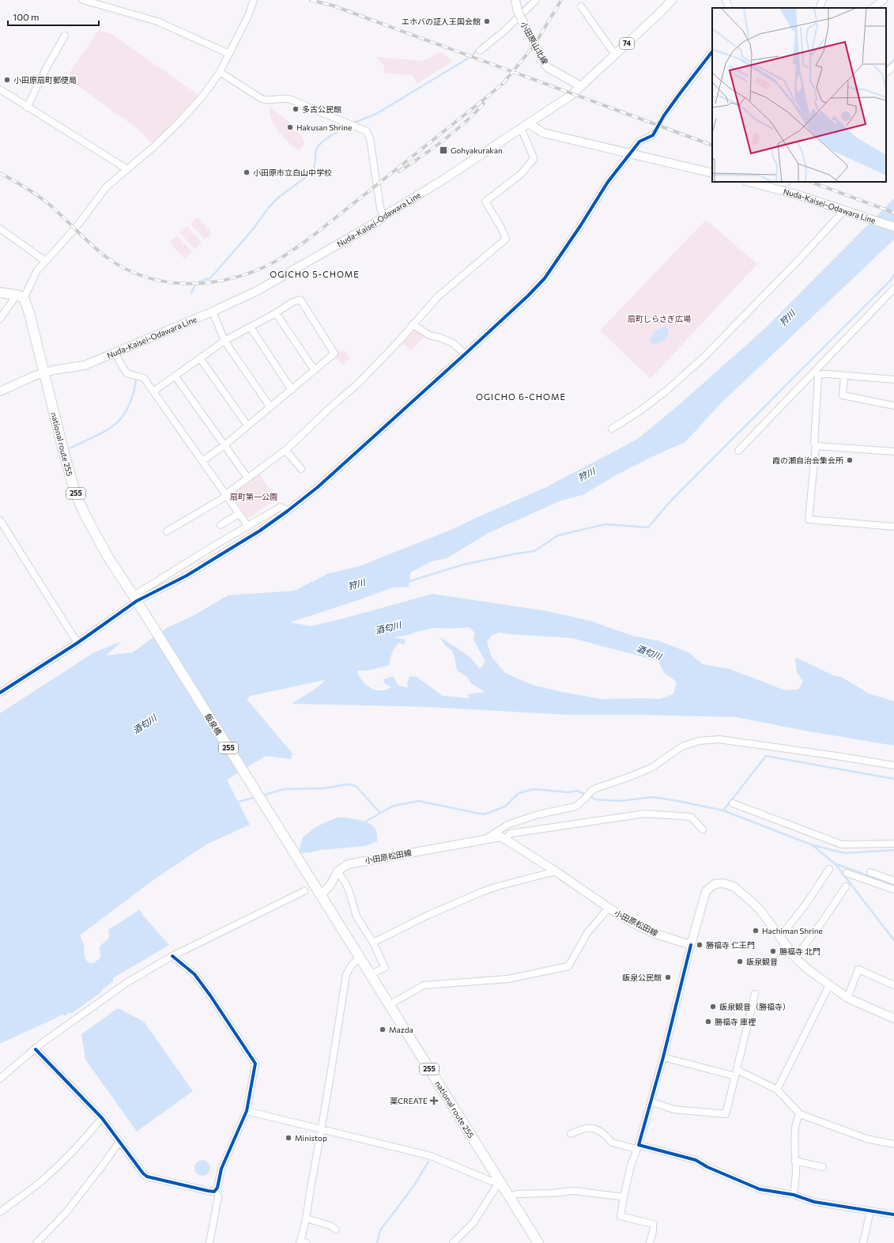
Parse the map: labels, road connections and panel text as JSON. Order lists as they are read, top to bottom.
{
  "streets": {
    "highway": ["national route 255", "255", "飯泉橋"],
    "main road": [
      "小田原山北線",
      "74",
      "Nuda-Kaisei-Odawara Line",
      "小田原松田線"
    ]
  },
  "crossings": [
    ["小田原山北線", "74"],
    ["74", "Nuda-Kaisei-Odawara Line"],
    ["Nuda-Kaisei-Odawara Line", "national route 255"],
    ["national route 255", "飯泉橋"]
  ],
  "districts": ["OGICHO 5-CHOME", "OGICHO 6-CHOME"],
  "water": ["狩川", "酒匂川"],
  "parks": ["扇町しらさぎ広場", "扇町第一公園"],
  "places": {
    "other": [
      "エホバの証人王国会館",
      "小田原扇町郵便局",
      "多古公民館",
      "Hakusan Shrine",
      "小田原市立白山中学校",
      "霞の瀬自治会集会所",
      "Hachiman Shrine",
      "勝福寺 仁王門",
      "勝福寺 北門",
      "飯泉観音",
      "飯泉公民館",
      "飯泉観音（勝福寺）",
      "勝福寺 庫裡",
      "Mazda",
      "Ministop"
    ],
    "transit": ["Gohyakurakan"],
    "health": ["薬CREATE"]
  },
  "scale_bar": "100 m"
}
